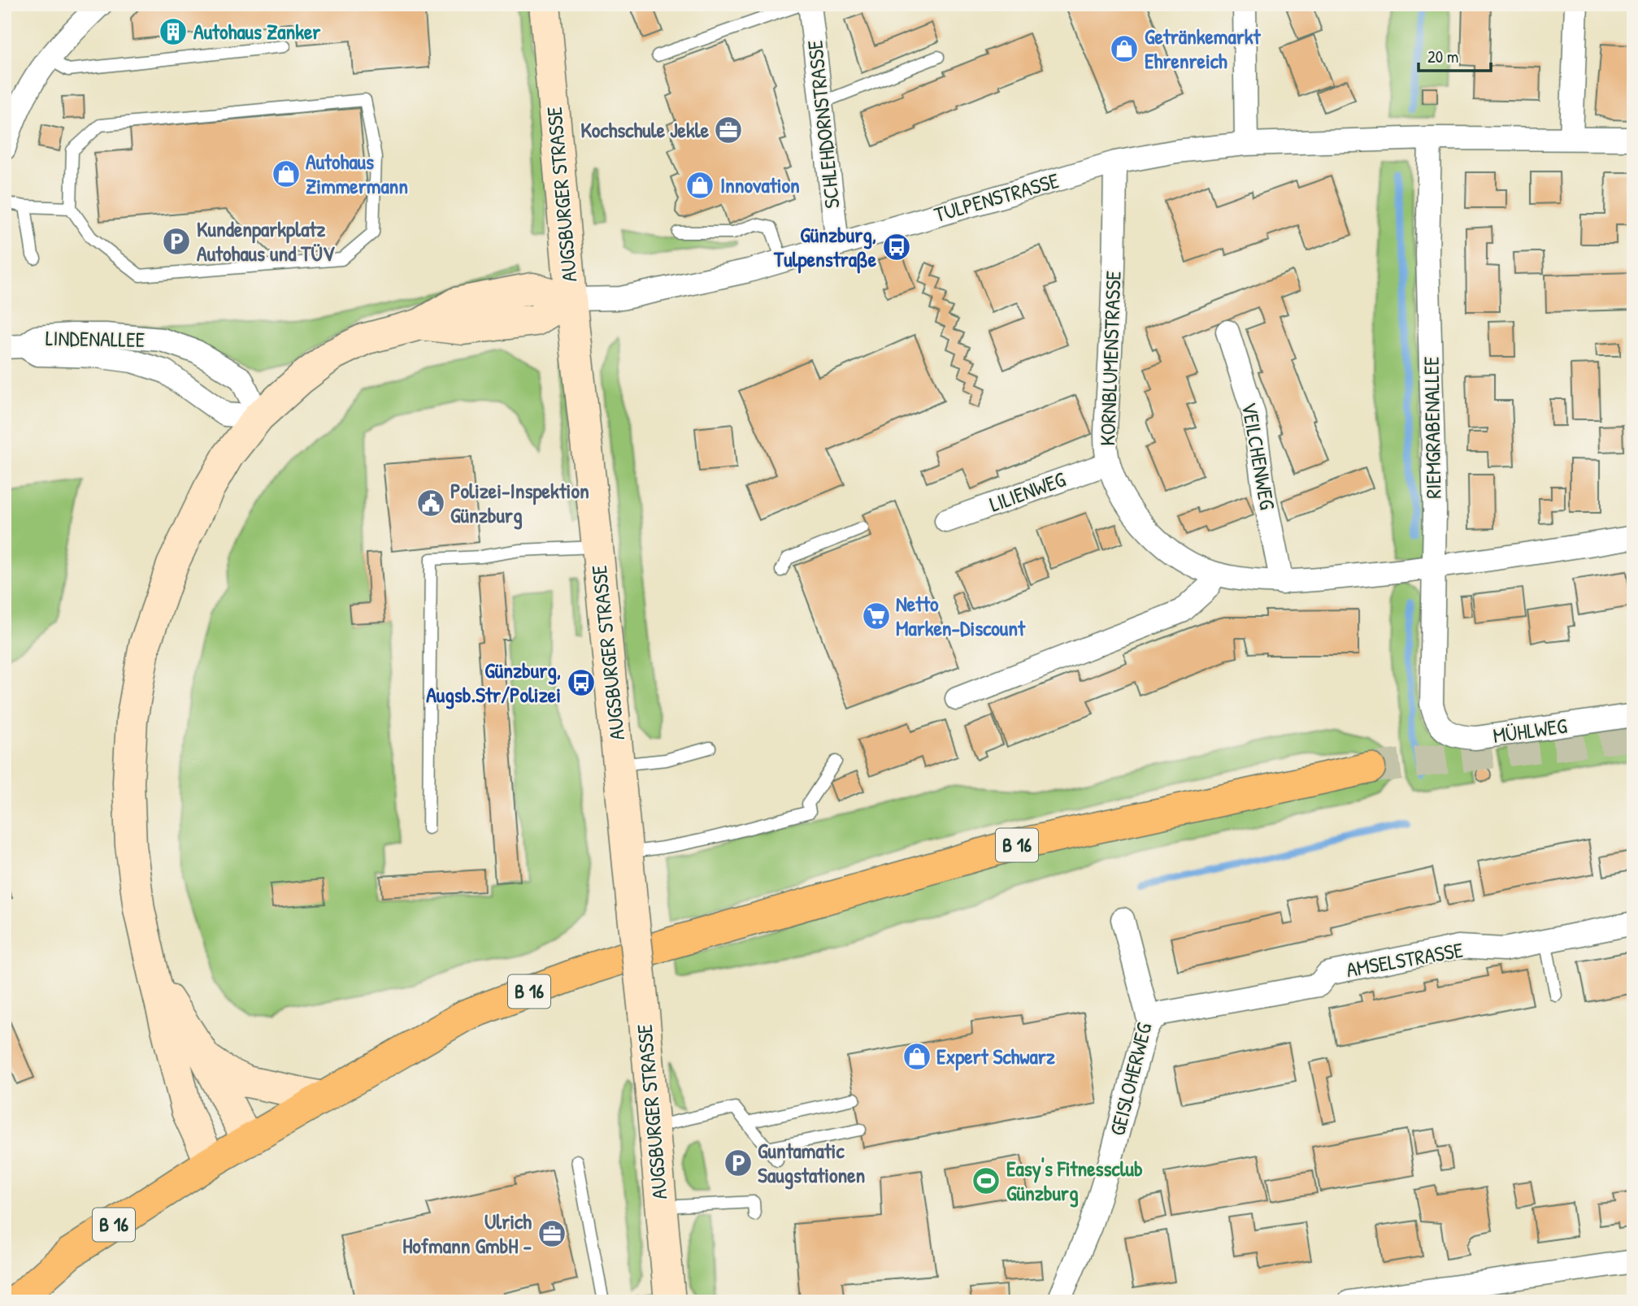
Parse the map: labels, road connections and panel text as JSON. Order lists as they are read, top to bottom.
{
  "streets": {
    "main road": ["AUGSBURGER STRASSE", "B 16"],
    "street": [
      "SCHLEHDORNSTRASSE",
      "TULPENSTRASSE",
      "LINDENALLEE",
      "KORNBLUMENSTRASSE",
      "RIEMGRABENALLEE",
      "VEILCHENWEG",
      "LILIENWEG",
      "MÜHLWEG",
      "AMSELSTRASSE",
      "GEISLOHERWEG"
    ]
  },
  "crossings": [
    ["SCHLEHDORNSTRASSE", "TULPENSTRASSE"],
    ["AUGSBURGER STRASSE", "TULPENSTRASSE"],
    ["TULPENSTRASSE", "KORNBLUMENSTRASSE"],
    ["TULPENSTRASSE", "RIEMGRABENALLEE"],
    ["KORNBLUMENSTRASSE", "RIEMGRABENALLEE"],
    ["KORNBLUMENSTRASSE", "VEILCHENWEG"],
    ["KORNBLUMENSTRASSE", "LILIENWEG"],
    ["RIEMGRABENALLEE", "MÜHLWEG"],
    ["AMSELSTRASSE", "GEISLOHERWEG"]
  ],
  "places": {
    "building": ["Autohaus Zanker"],
    "shop": [
      "Getränkemarkt Ehrenreich",
      "Autohaus Zimmermann",
      "Innovation",
      "Expert Schwarz"
    ],
    "office": ["Kochschule Jekle", "Ulrich Hofmann GmbH -"],
    "parking": ["Kundenparkplatz Autohaus und TÜV", "Guntamatic Saugstationen"],
    "bus stop": ["Günzburg, Tulpenstraße", "Günzburg, Augsb.Str/Polizei"],
    "public building": ["Polizei-Inspektion Günzburg"],
    "supermarket": ["Netto Marken-Discount"],
    "sports": ["Easy's Fitnessclub Günzburg"]
  },
  "scale_bar": "20 m"
}
